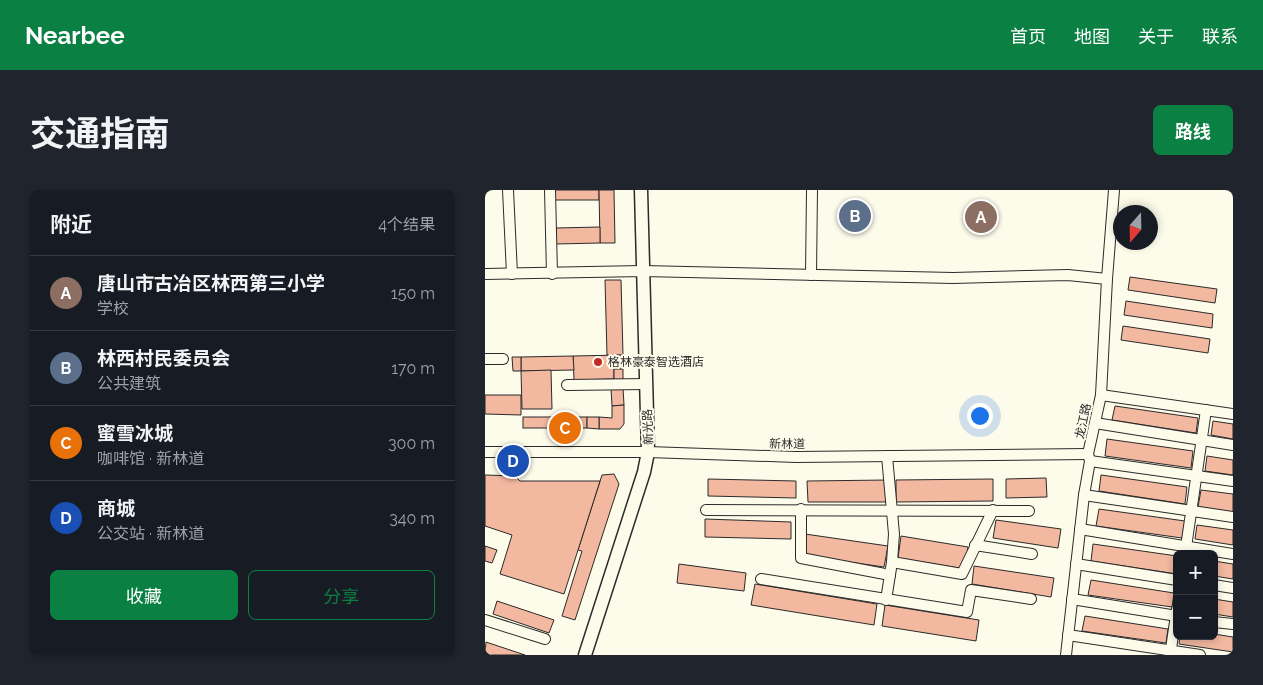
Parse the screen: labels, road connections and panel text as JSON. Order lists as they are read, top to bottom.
{
  "streets": {
    "main road": ["新光路"],
    "street": ["龙江路", "新林道"]
  },
  "crossings": [
    ["龙江路", "新林道"],
    ["新光路", "新林道"]
  ],
  "places": ["格林豪泰智选酒店"],
  "north": "bottom",
  "page": {
    "header": "Nearbee",
    "nav": [
      "首页",
      "地图",
      "关于",
      "联系"
    ],
    "title": "交通指南",
    "buttons": [
      "路线",
      ["收藏", "分享"]
    ],
    "heading": ["附近", "4个结果"],
    "pins": [
      "B",
      "A",
      "C",
      "D"
    ],
    "list": [
      {
        "mark": "A",
        "name": "唐山市古冶区林西第三小学",
        "note": "学校",
        "value": "150 m"
      },
      {
        "mark": "B",
        "name": "林西村民委员会",
        "note": "公共建筑",
        "value": "170 m"
      },
      {
        "mark": "C",
        "name": "蜜雪冰城",
        "note": "咖啡馆 · 新林道",
        "value": "300 m"
      },
      {
        "mark": "D",
        "name": "商城",
        "note": "公交站 · 新林道",
        "value": "340 m"
      }
    ],
    "map_buttons": ["+", "−"]
  }
}
